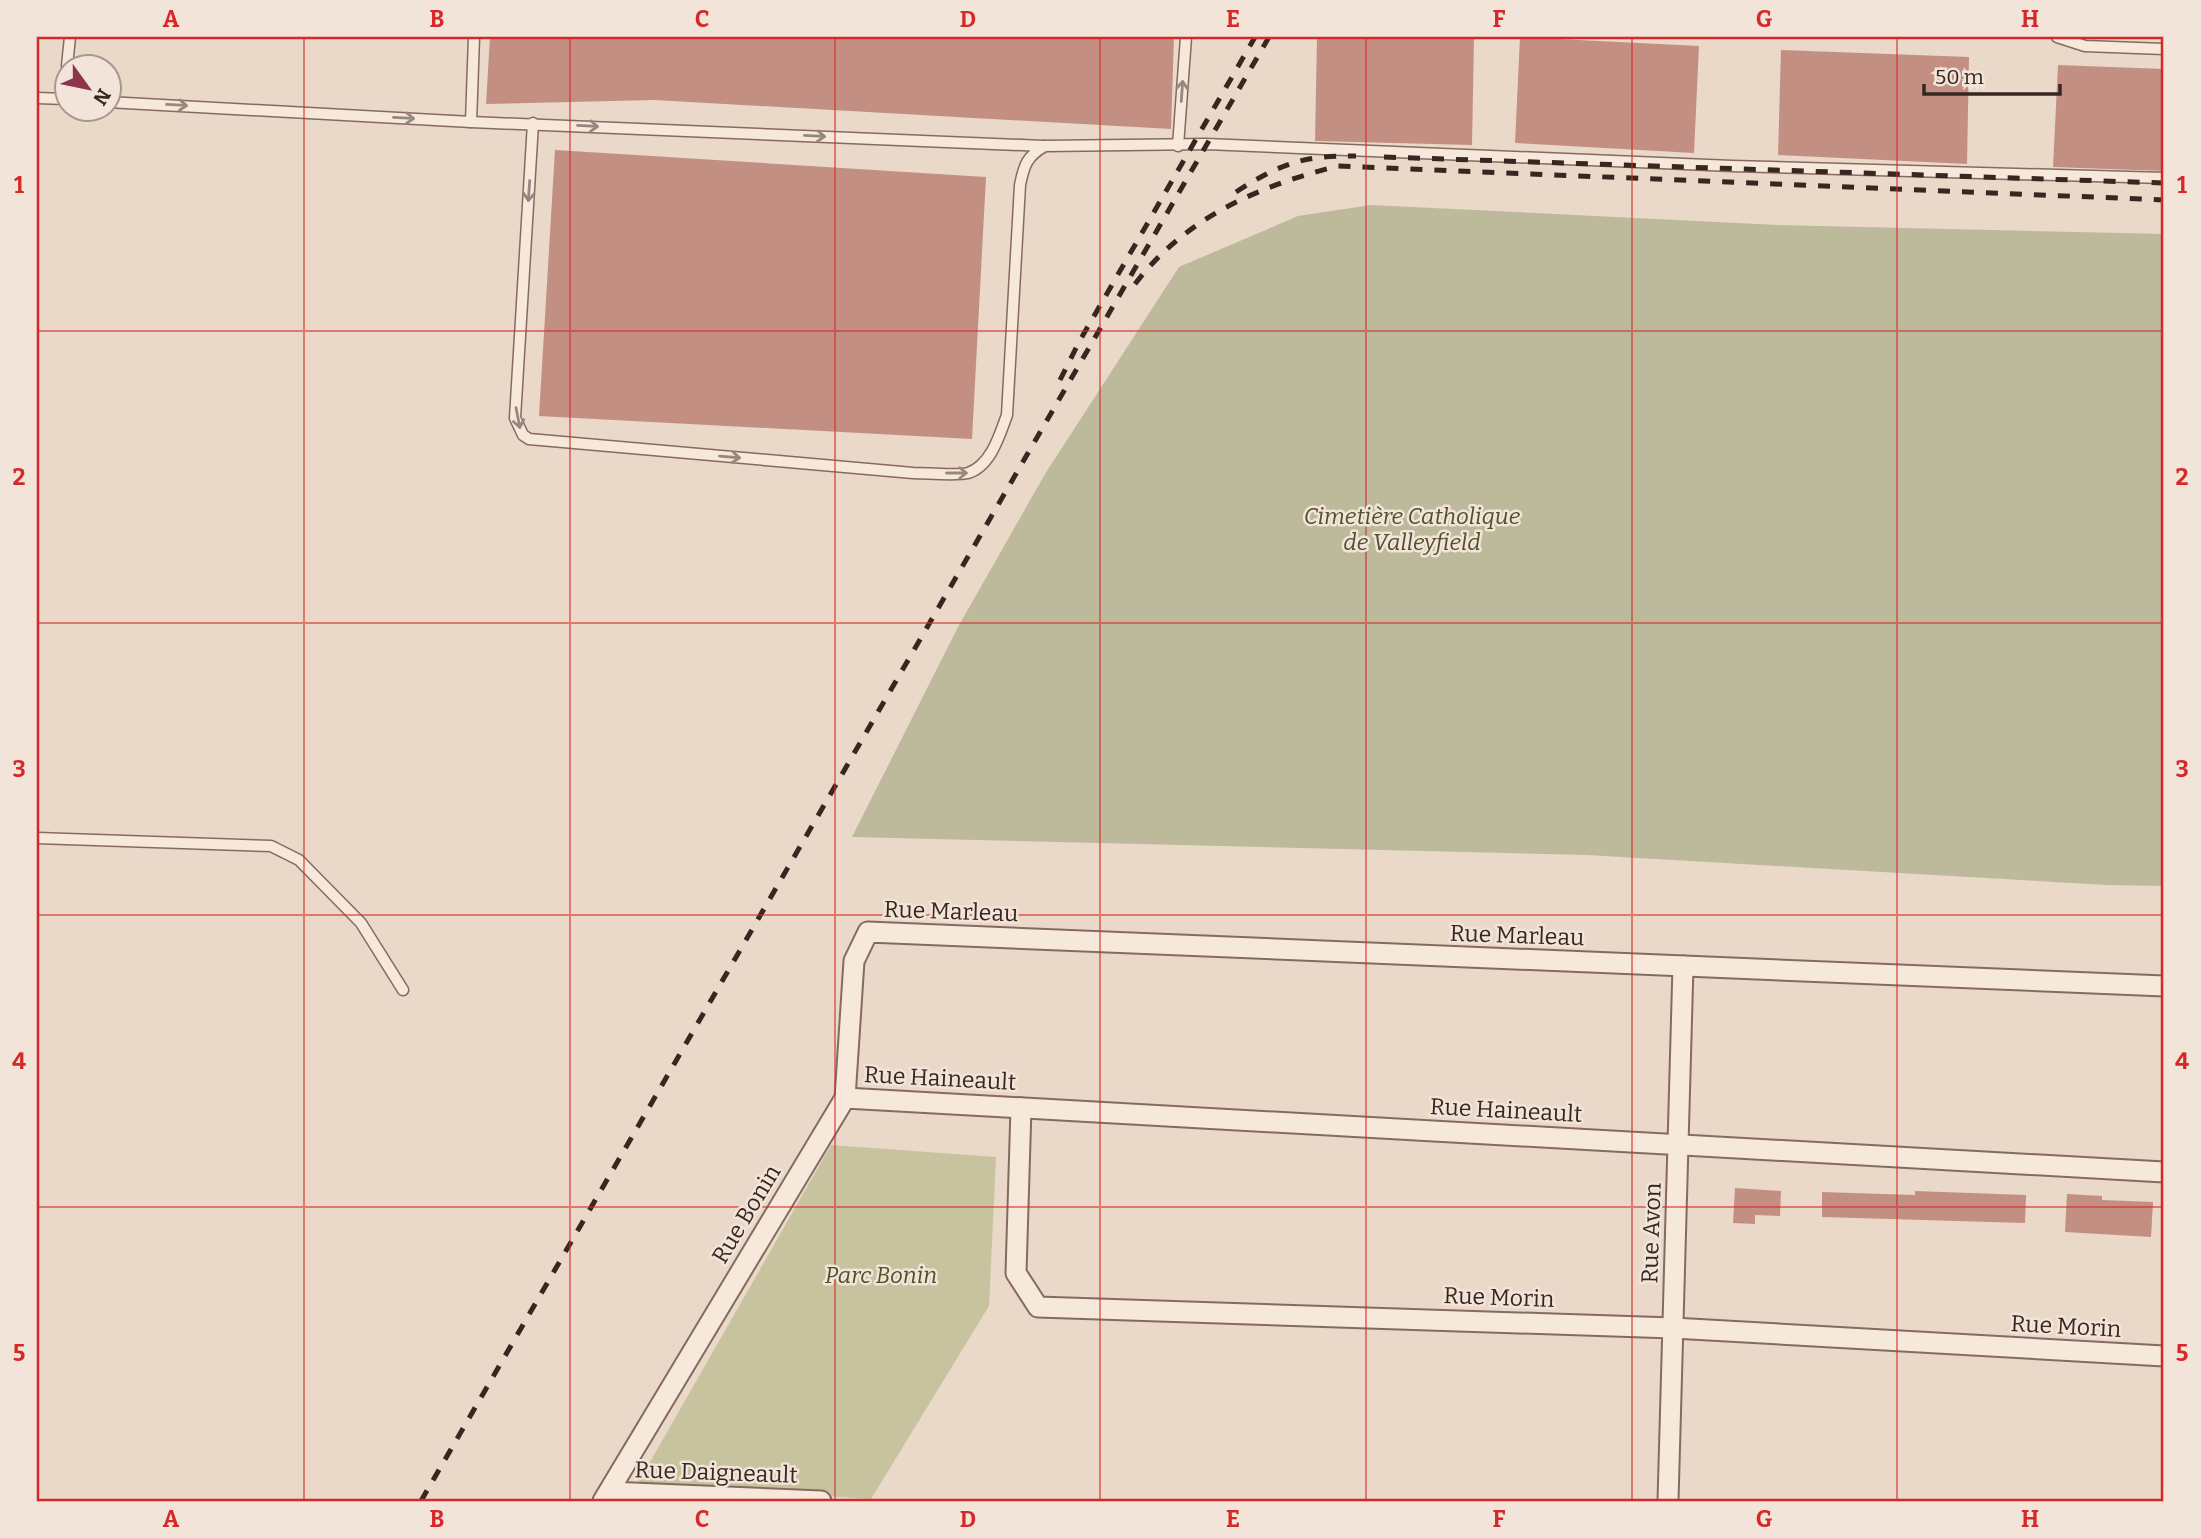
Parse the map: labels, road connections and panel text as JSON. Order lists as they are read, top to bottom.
{
  "streets": {
    "street": [
      "Rue Marleau",
      "Rue Haineault",
      "Rue Bonin",
      "Rue Avon",
      "Rue Morin",
      "Rue Daigneault"
    ]
  },
  "crossings": [
    ["Rue Marleau", "Rue Bonin"],
    ["Rue Marleau", "Rue Avon"],
    ["Rue Haineault", "Rue Bonin"],
    ["Rue Haineault", "Rue Avon"],
    ["Rue Haineault", "Rue Morin"],
    ["Rue Bonin", "Rue Daigneault"],
    ["Rue Avon", "Rue Morin"]
  ],
  "parks": ["Cimetière Catholique de Valleyfield", "Parc Bonin"],
  "scale_bar": "50 m",
  "north": "bottom right",
  "grid": {
    "columns": [
      "A",
      "B",
      "C",
      "D",
      "E",
      "F",
      "G",
      "H"
    ],
    "rows": [
      "1",
      "2",
      "3",
      "4",
      "5"
    ]
  }
}
